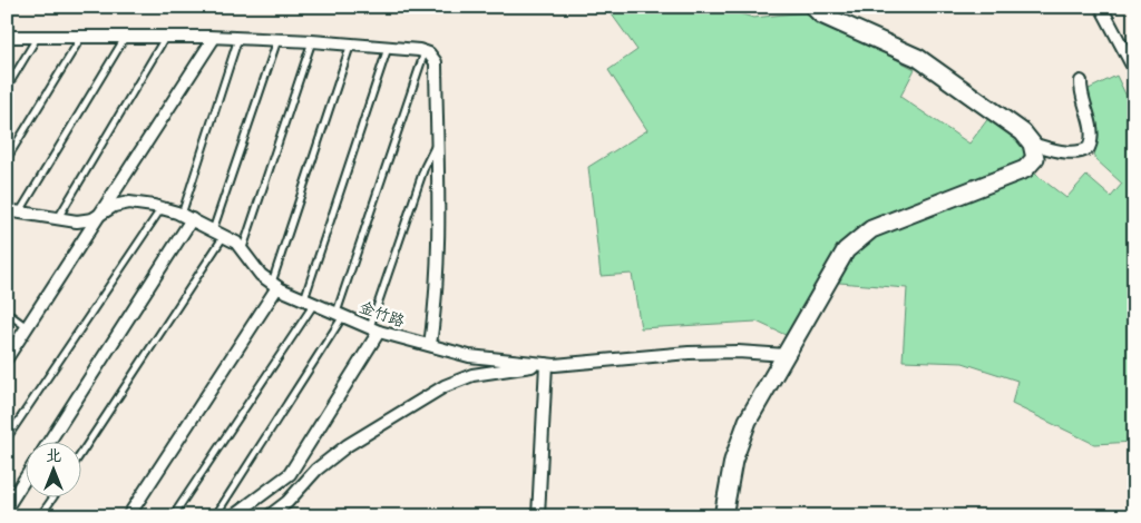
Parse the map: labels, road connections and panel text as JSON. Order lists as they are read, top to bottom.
{
  "streets": {
    "street": ["金竹路"]
  },
  "north": "top"
}
